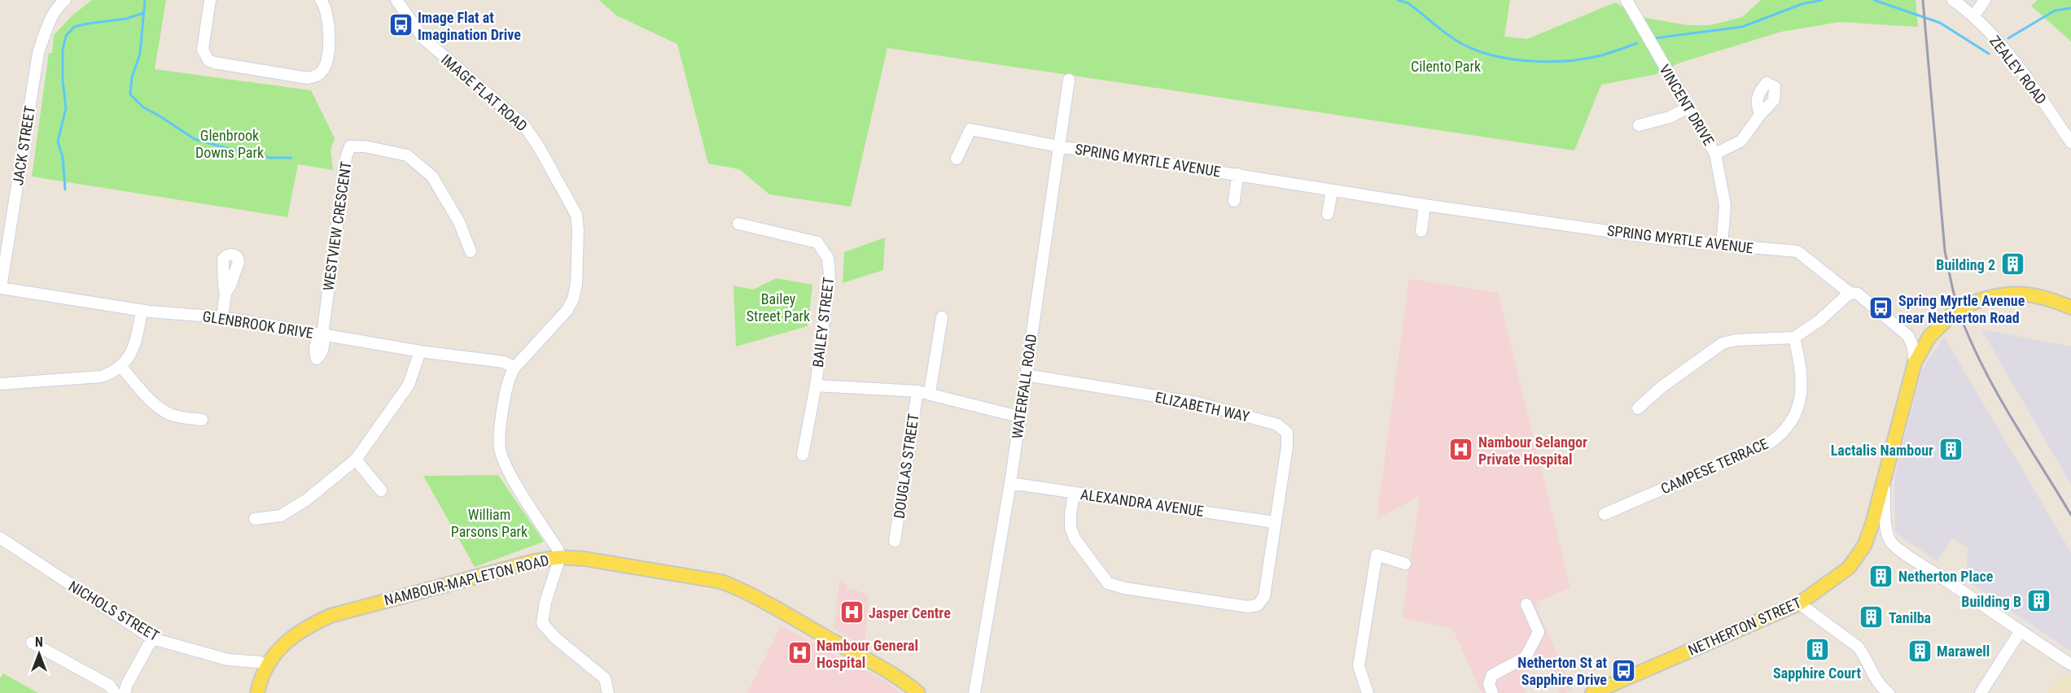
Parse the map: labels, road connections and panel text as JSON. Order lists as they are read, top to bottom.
{
  "streets": {
    "main road": ["NAMBOUR-MAPLETON ROAD", "NETHERTON STREET"],
    "street": [
      "ZEALEY ROAD",
      "IMAGE FLAT ROAD",
      "VINCENT DRIVE",
      "JACK STREET",
      "SPRING MYRTLE AVENUE",
      "WESTVIEW CRESCENT",
      "BAILEY STREET",
      "GLENBROOK DRIVE",
      "WATERFALL ROAD",
      "ELIZABETH WAY",
      "DOUGLAS STREET",
      "CAMPESE TERRACE",
      "ALEXANDRA AVENUE",
      "NICHOLS STREET"
    ]
  },
  "crossings": [
    ["IMAGE FLAT ROAD", "GLENBROOK DRIVE"],
    ["IMAGE FLAT ROAD", "NAMBOUR-MAPLETON ROAD"],
    ["VINCENT DRIVE", "SPRING MYRTLE AVENUE"],
    ["JACK STREET", "GLENBROOK DRIVE"],
    ["SPRING MYRTLE AVENUE", "WATERFALL ROAD"],
    ["SPRING MYRTLE AVENUE", "NETHERTON STREET"],
    ["WESTVIEW CRESCENT", "GLENBROOK DRIVE"],
    ["WATERFALL ROAD", "ELIZABETH WAY"],
    ["WATERFALL ROAD", "ALEXANDRA AVENUE"],
    ["ELIZABETH WAY", "ALEXANDRA AVENUE"],
    ["NAMBOUR-MAPLETON ROAD", "NICHOLS STREET"]
  ],
  "parks": [
    "Cilento Park",
    "Glenbrook Downs Park",
    "Bailey Street Park",
    "William Parsons Park"
  ],
  "places": {
    "bus stop": ["Image Flat at Imagination Drive", "Spring Myrtle Avenue near Netherton Road", "Netherton St at Sapphire Drive"],
    "building": [
      "Building 2",
      "Lactalis Nambour",
      "Netherton Place",
      "Building B",
      "Tanilba",
      "Sapphire Court",
      "Marawell"
    ],
    "hospital": ["Nambour Selangor Private Hospital", "Jasper Centre", "Nambour General Hospital"]
  },
  "north": "top"
}
